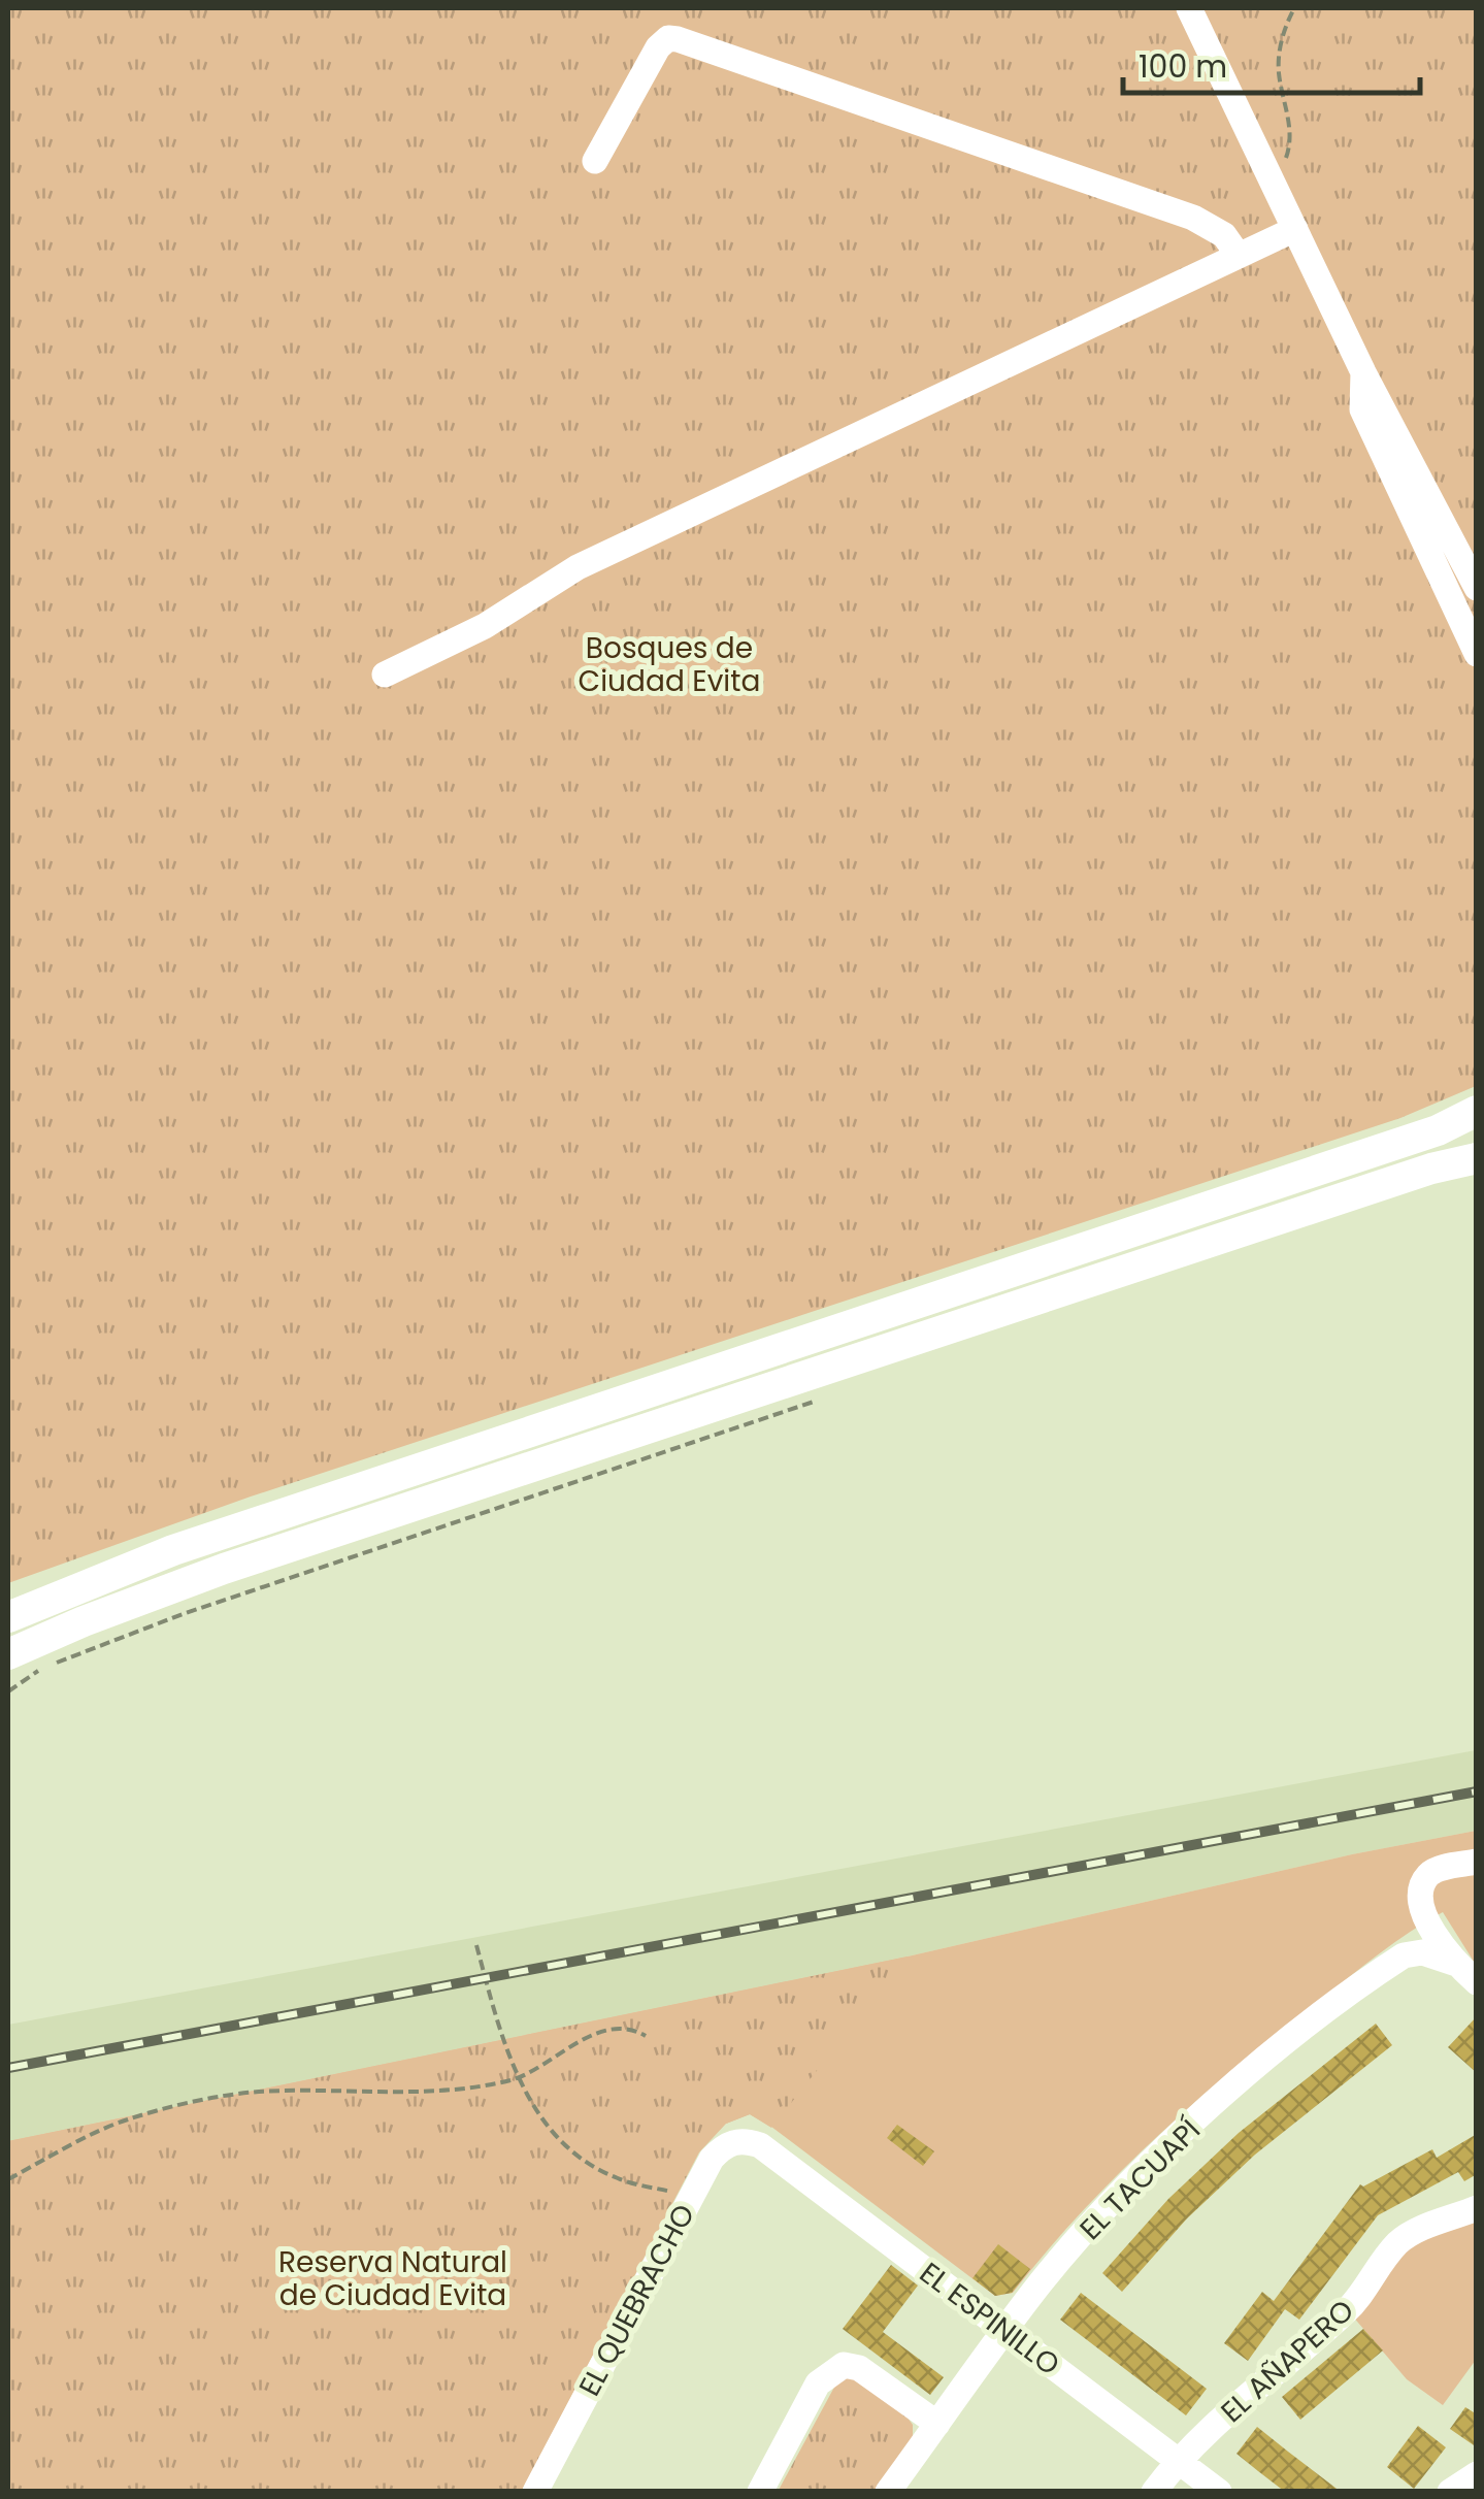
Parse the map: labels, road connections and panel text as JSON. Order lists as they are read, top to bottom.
{
  "streets": {
    "street": [
      "EL TACUAPÍ",
      "EL QUEBRACHO",
      "EL ESPINILLO",
      "EL AÑAPERO"
    ]
  },
  "crossings": [
    ["EL TACUAPÍ", "EL ESPINILLO"],
    ["EL QUEBRACHO", "EL ESPINILLO"],
    ["EL ESPINILLO", "EL AÑAPERO"]
  ],
  "parks": ["Bosques de Ciudad Evita", "Reserva Natural de Ciudad Evita"],
  "scale_bar": "100 m"
}
